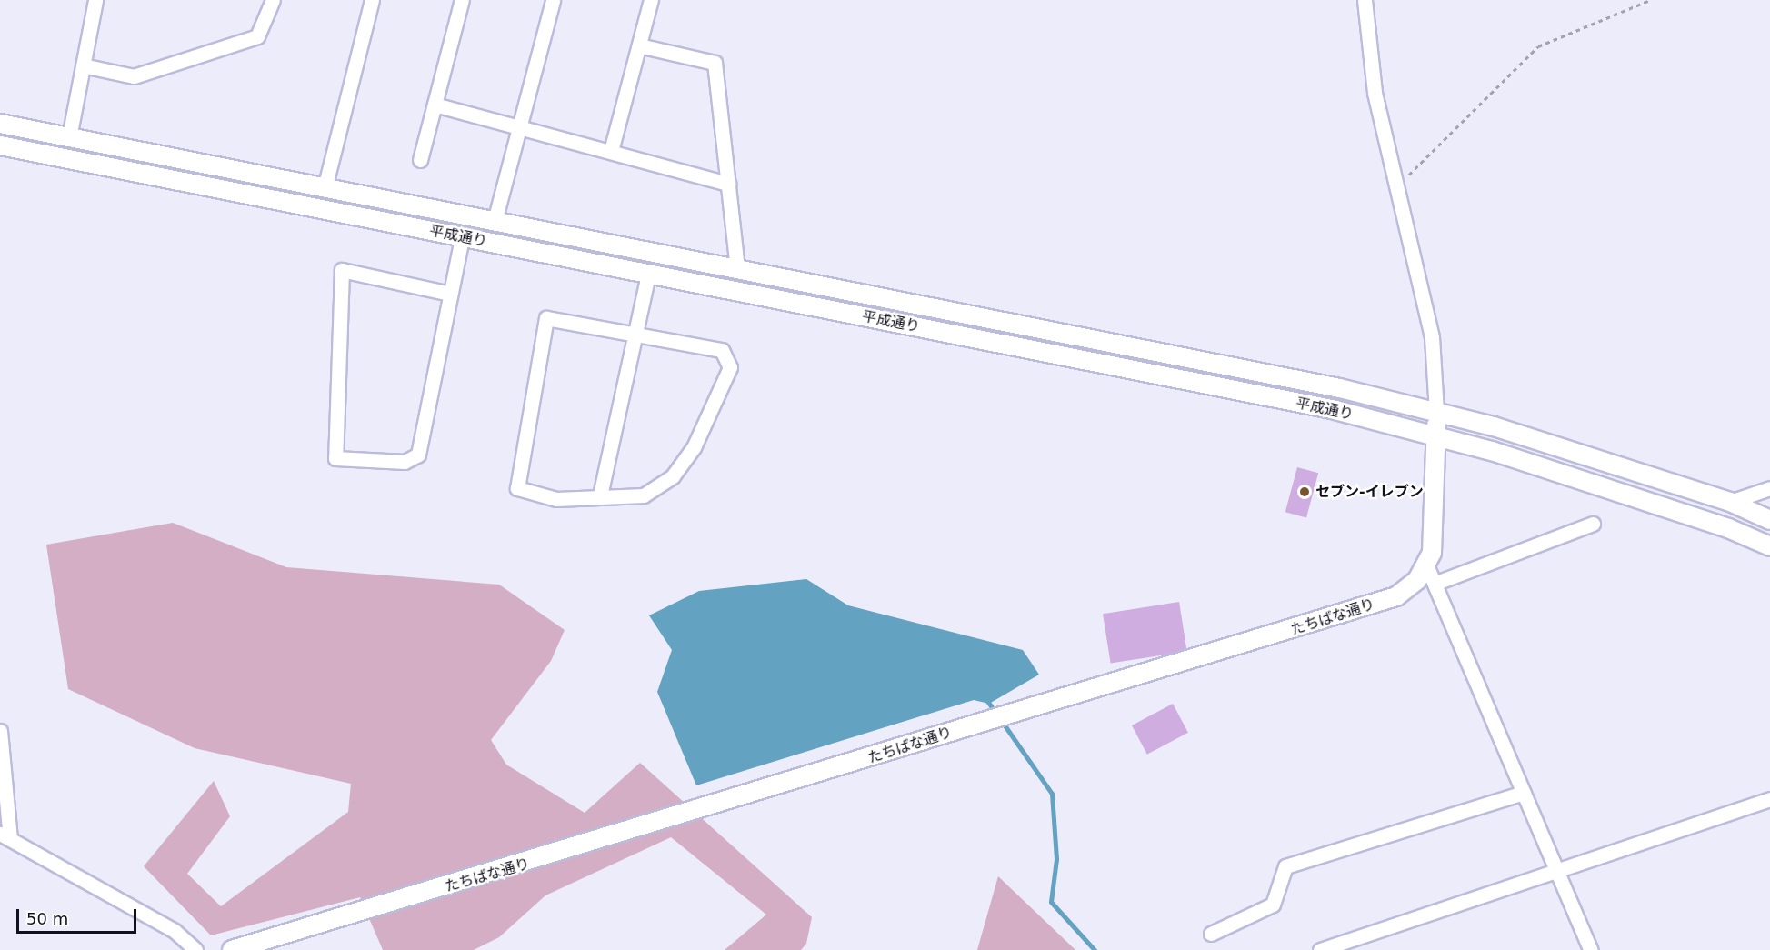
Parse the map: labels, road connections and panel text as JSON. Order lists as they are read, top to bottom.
{
  "streets": {
    "street": ["平成通り", "たちばな通り"]
  },
  "crossings": [
    ["平成通り", "たちばな通り"]
  ],
  "places": ["セブン-イレブン"],
  "scale_bar": "50 m"
}
